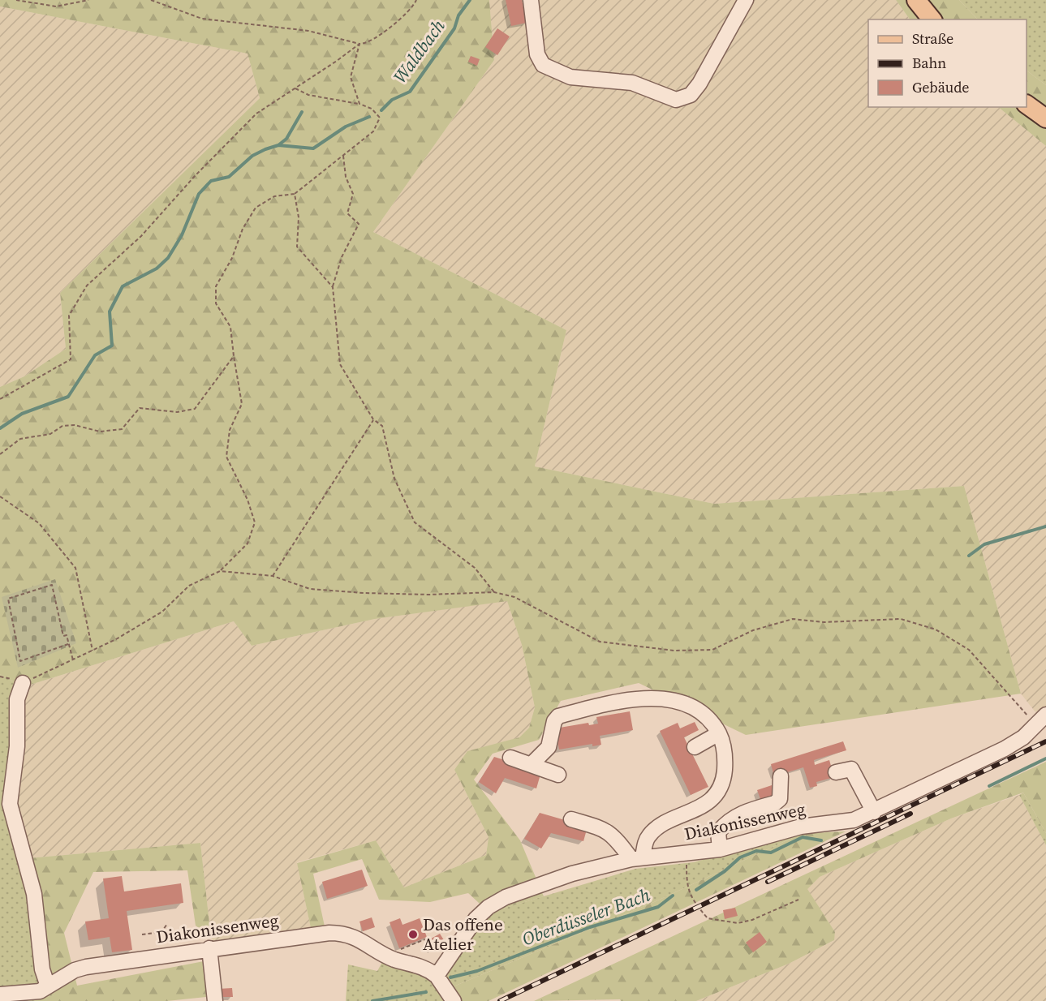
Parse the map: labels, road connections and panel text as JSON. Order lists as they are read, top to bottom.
{
  "streets": {
    "street": ["Diakonissenweg"]
  },
  "water": ["Waldbach", "Oberdüsseler Bach"],
  "places": ["Das offene Atelier"],
  "legend": ["Straße", "Bahn", "Gebäude"]
}
